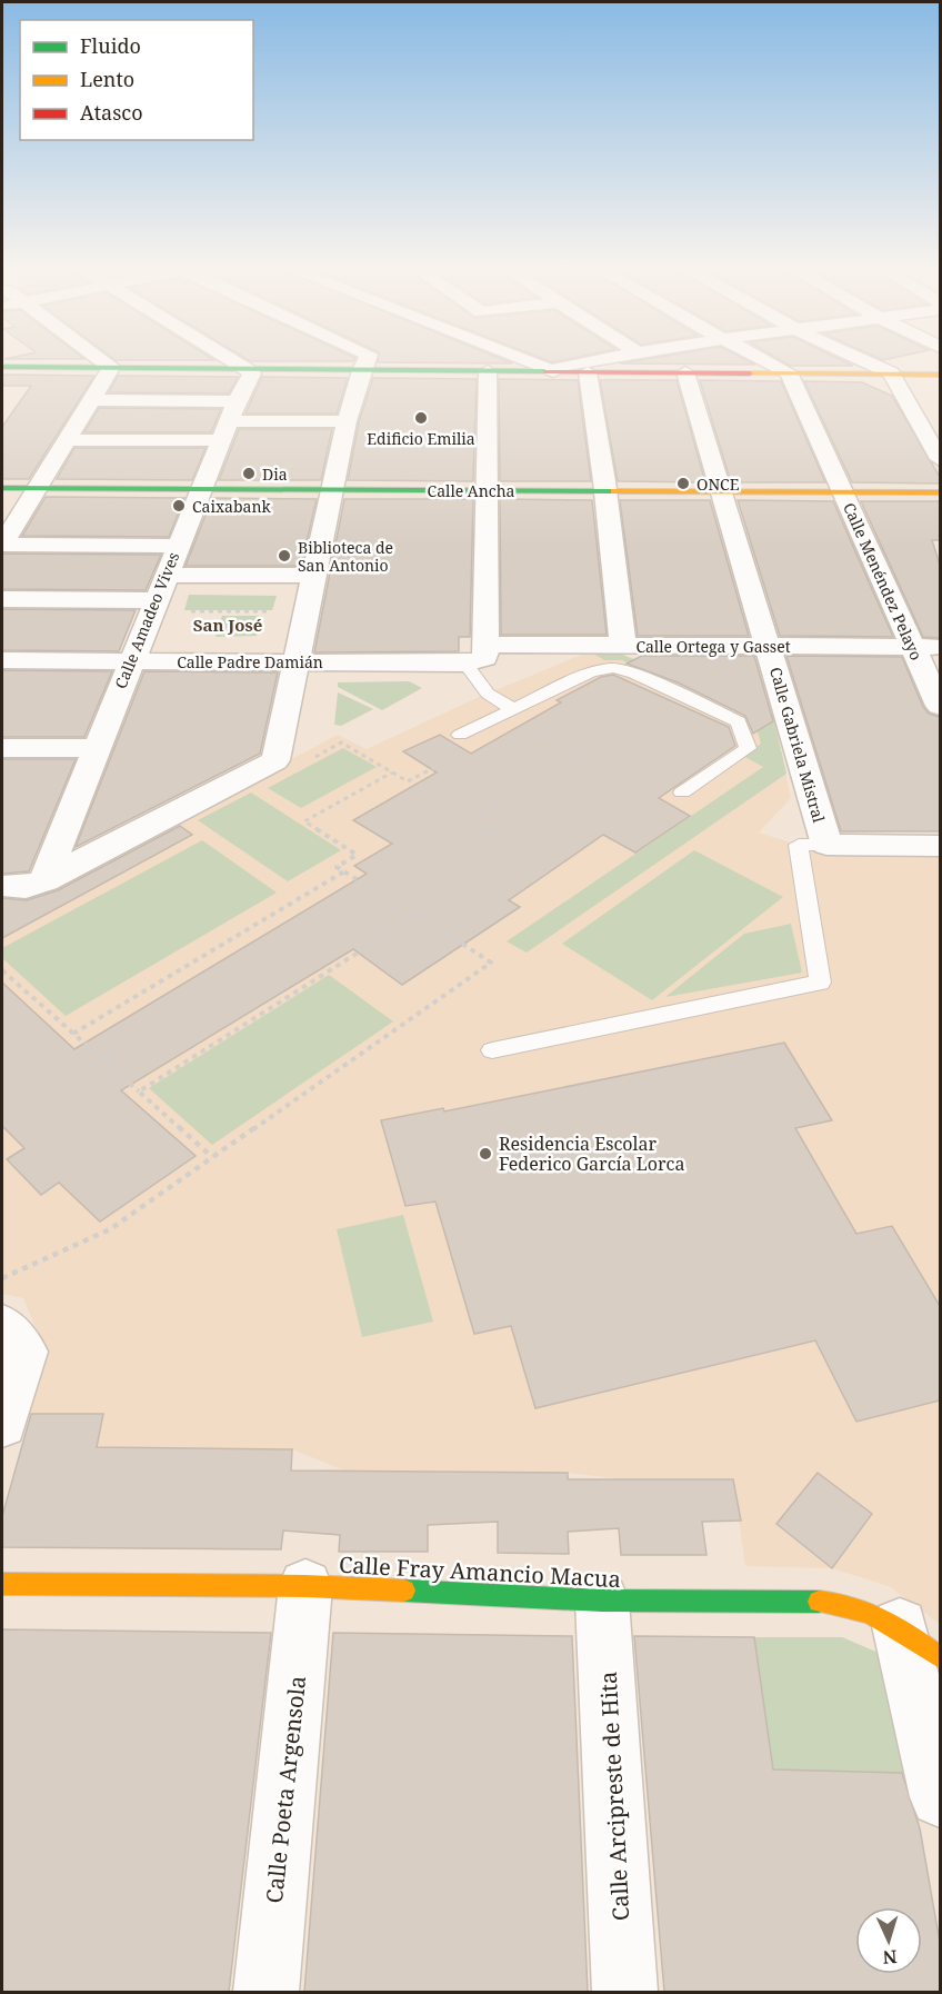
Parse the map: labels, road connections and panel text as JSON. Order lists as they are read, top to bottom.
{
  "streets": {
    "street": [
      "Calle Ancha",
      "Calle Menéndez Pelayo",
      "Calle Amadeo Vives",
      "Calle Ortega y Gasset",
      "Calle Padre Damián",
      "Calle Gabriela Mistral",
      "Calle Fray Amancio Macua",
      "Calle Poeta Argensola",
      "Calle Arcipreste de Hita"
    ]
  },
  "crossings": [
    ["Calle Ancha", "Calle Menéndez Pelayo"],
    ["Calle Ancha", "Calle Amadeo Vives"],
    ["Calle Ancha", "Calle Gabriela Mistral"],
    ["Calle Menéndez Pelayo", "Calle Ortega y Gasset"],
    ["Calle Amadeo Vives", "Calle Padre Damián"],
    ["Calle Ortega y Gasset", "Calle Gabriela Mistral"],
    ["Calle Fray Amancio Macua", "Calle Poeta Argensola"],
    ["Calle Fray Amancio Macua", "Calle Arcipreste de Hita"]
  ],
  "districts": ["San José"],
  "places": [
    "Edificio Emilia",
    "Dia",
    "ONCE",
    "Caixabank",
    "Biblioteca de San Antonio",
    "Residencia Escolar Federico García Lorca"
  ],
  "legend": ["Fluido", "Lento", "Atasco"],
  "north": "bottom"
}
